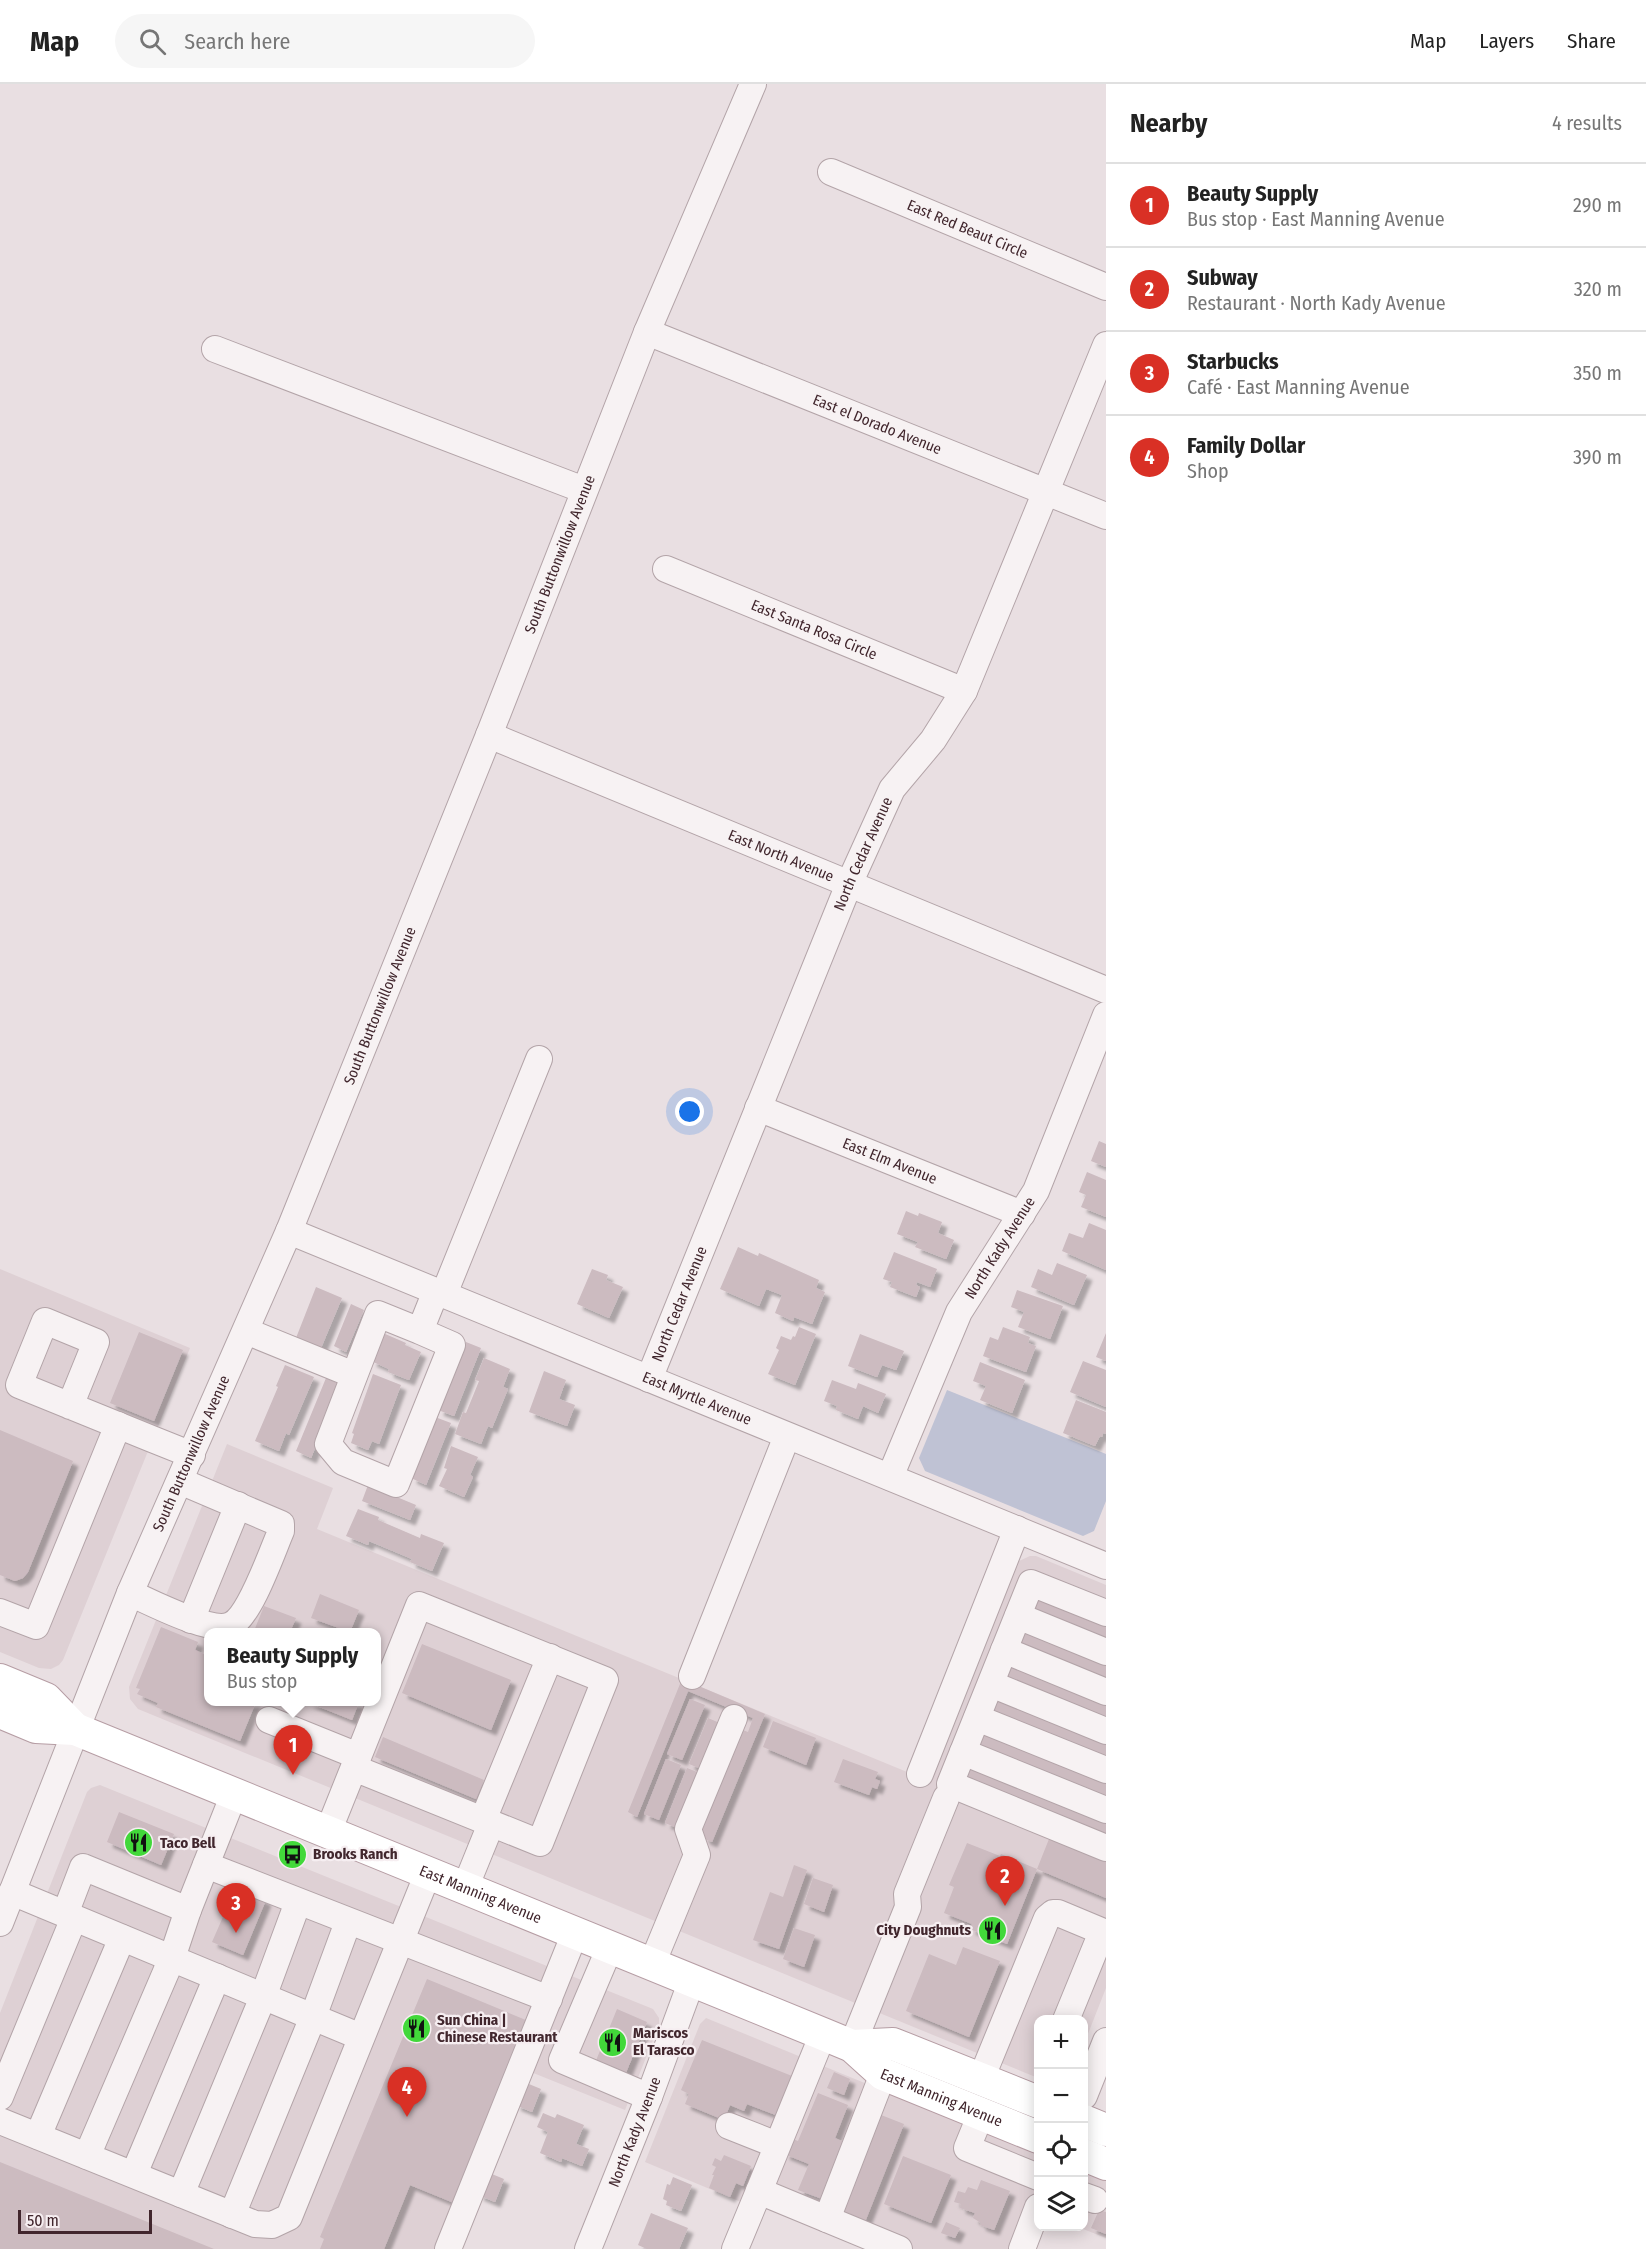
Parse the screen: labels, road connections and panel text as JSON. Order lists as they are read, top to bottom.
{
  "streets": {
    "main road": ["East Manning Avenue"],
    "street": [
      "East Red Beaut Circle",
      "East el Dorado Avenue",
      "South Buttonwillow Avenue",
      "East Santa Rosa Circle",
      "North Cedar Avenue",
      "East North Avenue",
      "East Elm Avenue",
      "North Kady Avenue",
      "East Myrtle Avenue"
    ]
  },
  "crossings": [
    ["East el Dorado Avenue", "South Buttonwillow Avenue"],
    ["East el Dorado Avenue", "North Cedar Avenue"],
    ["South Buttonwillow Avenue", "East North Avenue"],
    ["South Buttonwillow Avenue", "East Myrtle Avenue"],
    ["South Buttonwillow Avenue", "East Manning Avenue"],
    ["East Santa Rosa Circle", "North Cedar Avenue"],
    ["North Cedar Avenue", "East North Avenue"],
    ["North Cedar Avenue", "East Elm Avenue"],
    ["North Cedar Avenue", "East Myrtle Avenue"],
    ["East Elm Avenue", "North Kady Avenue"],
    ["North Kady Avenue", "East Myrtle Avenue"],
    ["North Kady Avenue", "East Manning Avenue"]
  ],
  "places": {
    "restaurant": [
      "Taco Bell",
      "City Doughnuts",
      "Sun China | Chinese Restaurant",
      "Mariscos El Tarasco"
    ],
    "bus stop": ["Brooks Ranch"]
  },
  "scale_bar": "50 m",
  "page": {
    "header": "Map",
    "search": "Search here",
    "nav": ["Map", "Layers", "Share"],
    "heading": ["Nearby", "4 results"],
    "list": [
      {
        "mark": "1",
        "name": "Beauty Supply",
        "note": "Bus stop · East Manning Avenue",
        "value": "290 m"
      },
      {
        "mark": "2",
        "name": "Subway",
        "note": "Restaurant · North Kady Avenue",
        "value": "320 m"
      },
      {
        "mark": "3",
        "name": "Starbucks",
        "note": "Café · East Manning Avenue",
        "value": "350 m"
      },
      {
        "mark": "4",
        "name": "Family Dollar",
        "note": "Shop",
        "value": "390 m"
      }
    ],
    "popup": ["Beauty Supply", "Bus stop"],
    "pins": [
      "1",
      "2",
      "3",
      "4"
    ],
    "map_buttons": ["+", "−"],
    "scale": "50 m"
  }
}
